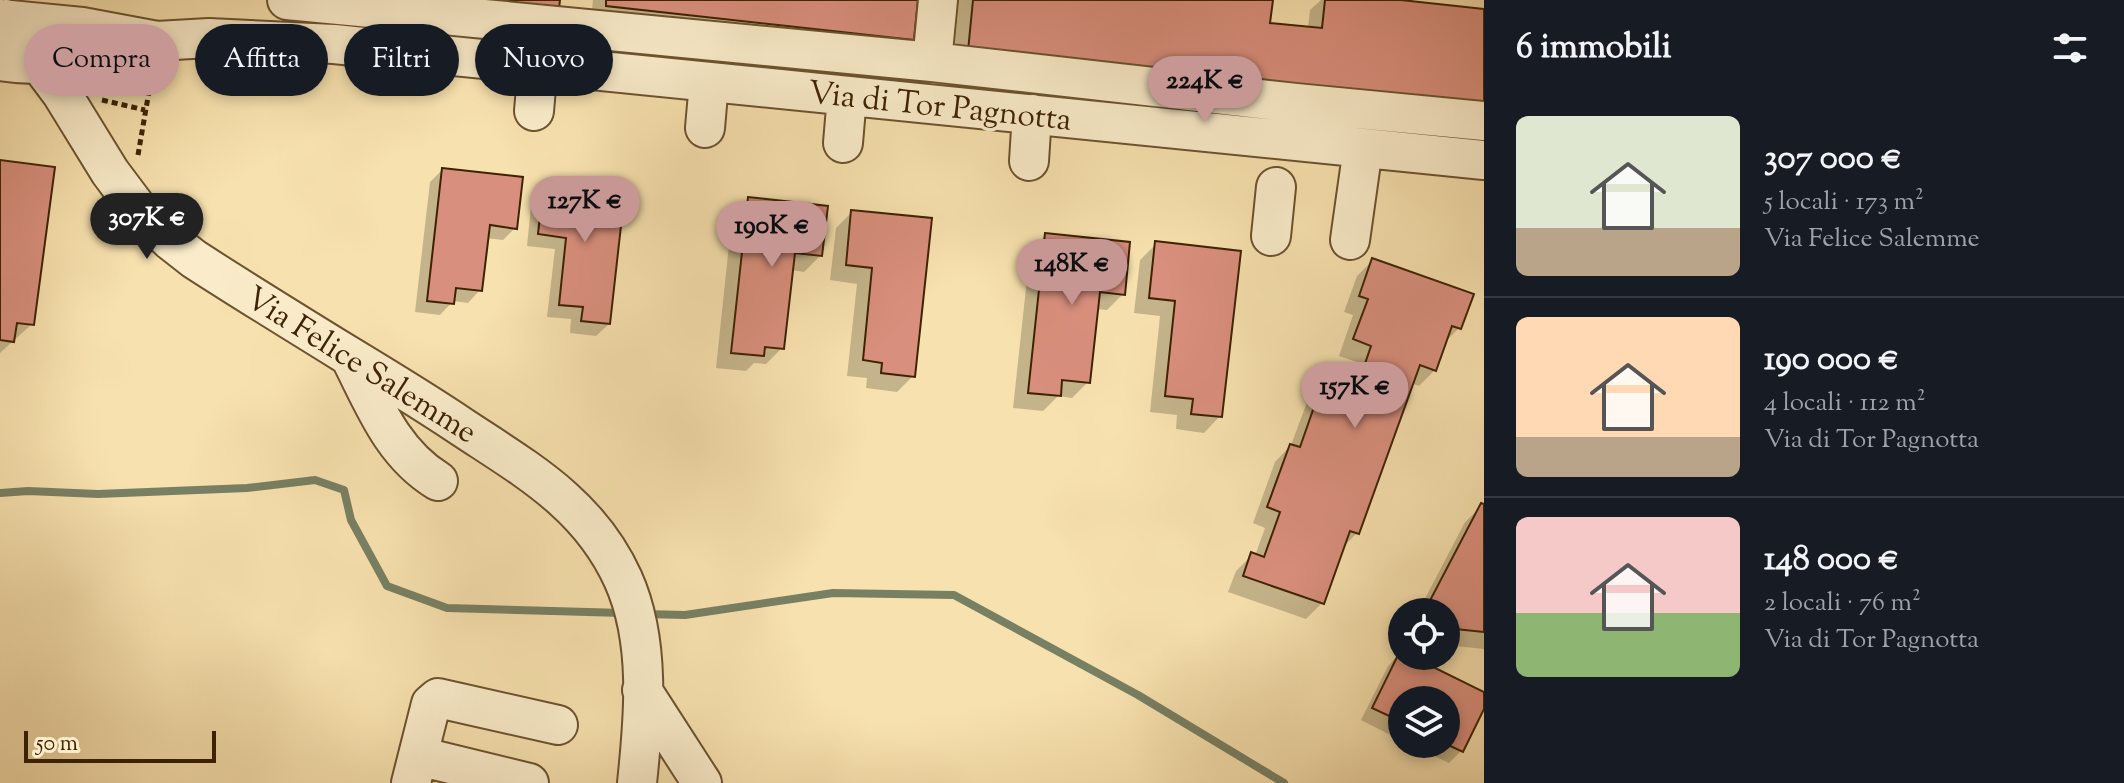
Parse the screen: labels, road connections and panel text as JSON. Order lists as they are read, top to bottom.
{
  "streets": {
    "street": ["Via di Tor Pagnotta", "Via Felice Salemme"]
  },
  "crossings": [
    ["Via di Tor Pagnotta", "Via Felice Salemme"]
  ],
  "scale_bar": "50 m",
  "page": {
    "heading": "6 immobili",
    "chip": [
      "Compra",
      "Affitta",
      "Filtri",
      "Nuovo"
    ],
    "price": [
      "224K €",
      "127K €",
      "307K €",
      "190K €",
      "148K €",
      "157K €"
    ],
    "list": [
      {
        "name": "307 000 €",
        "note": "5 locali · 173 m² · Via Felice Salemme"
      },
      {
        "name": "190 000 €",
        "note": "4 locali · 112 m² · Via di Tor Pagnotta"
      },
      {
        "name": "148 000 €",
        "note": "2 locali · 76 m² · Via di Tor Pagnotta"
      }
    ],
    "scale": "50 m"
  }
}
